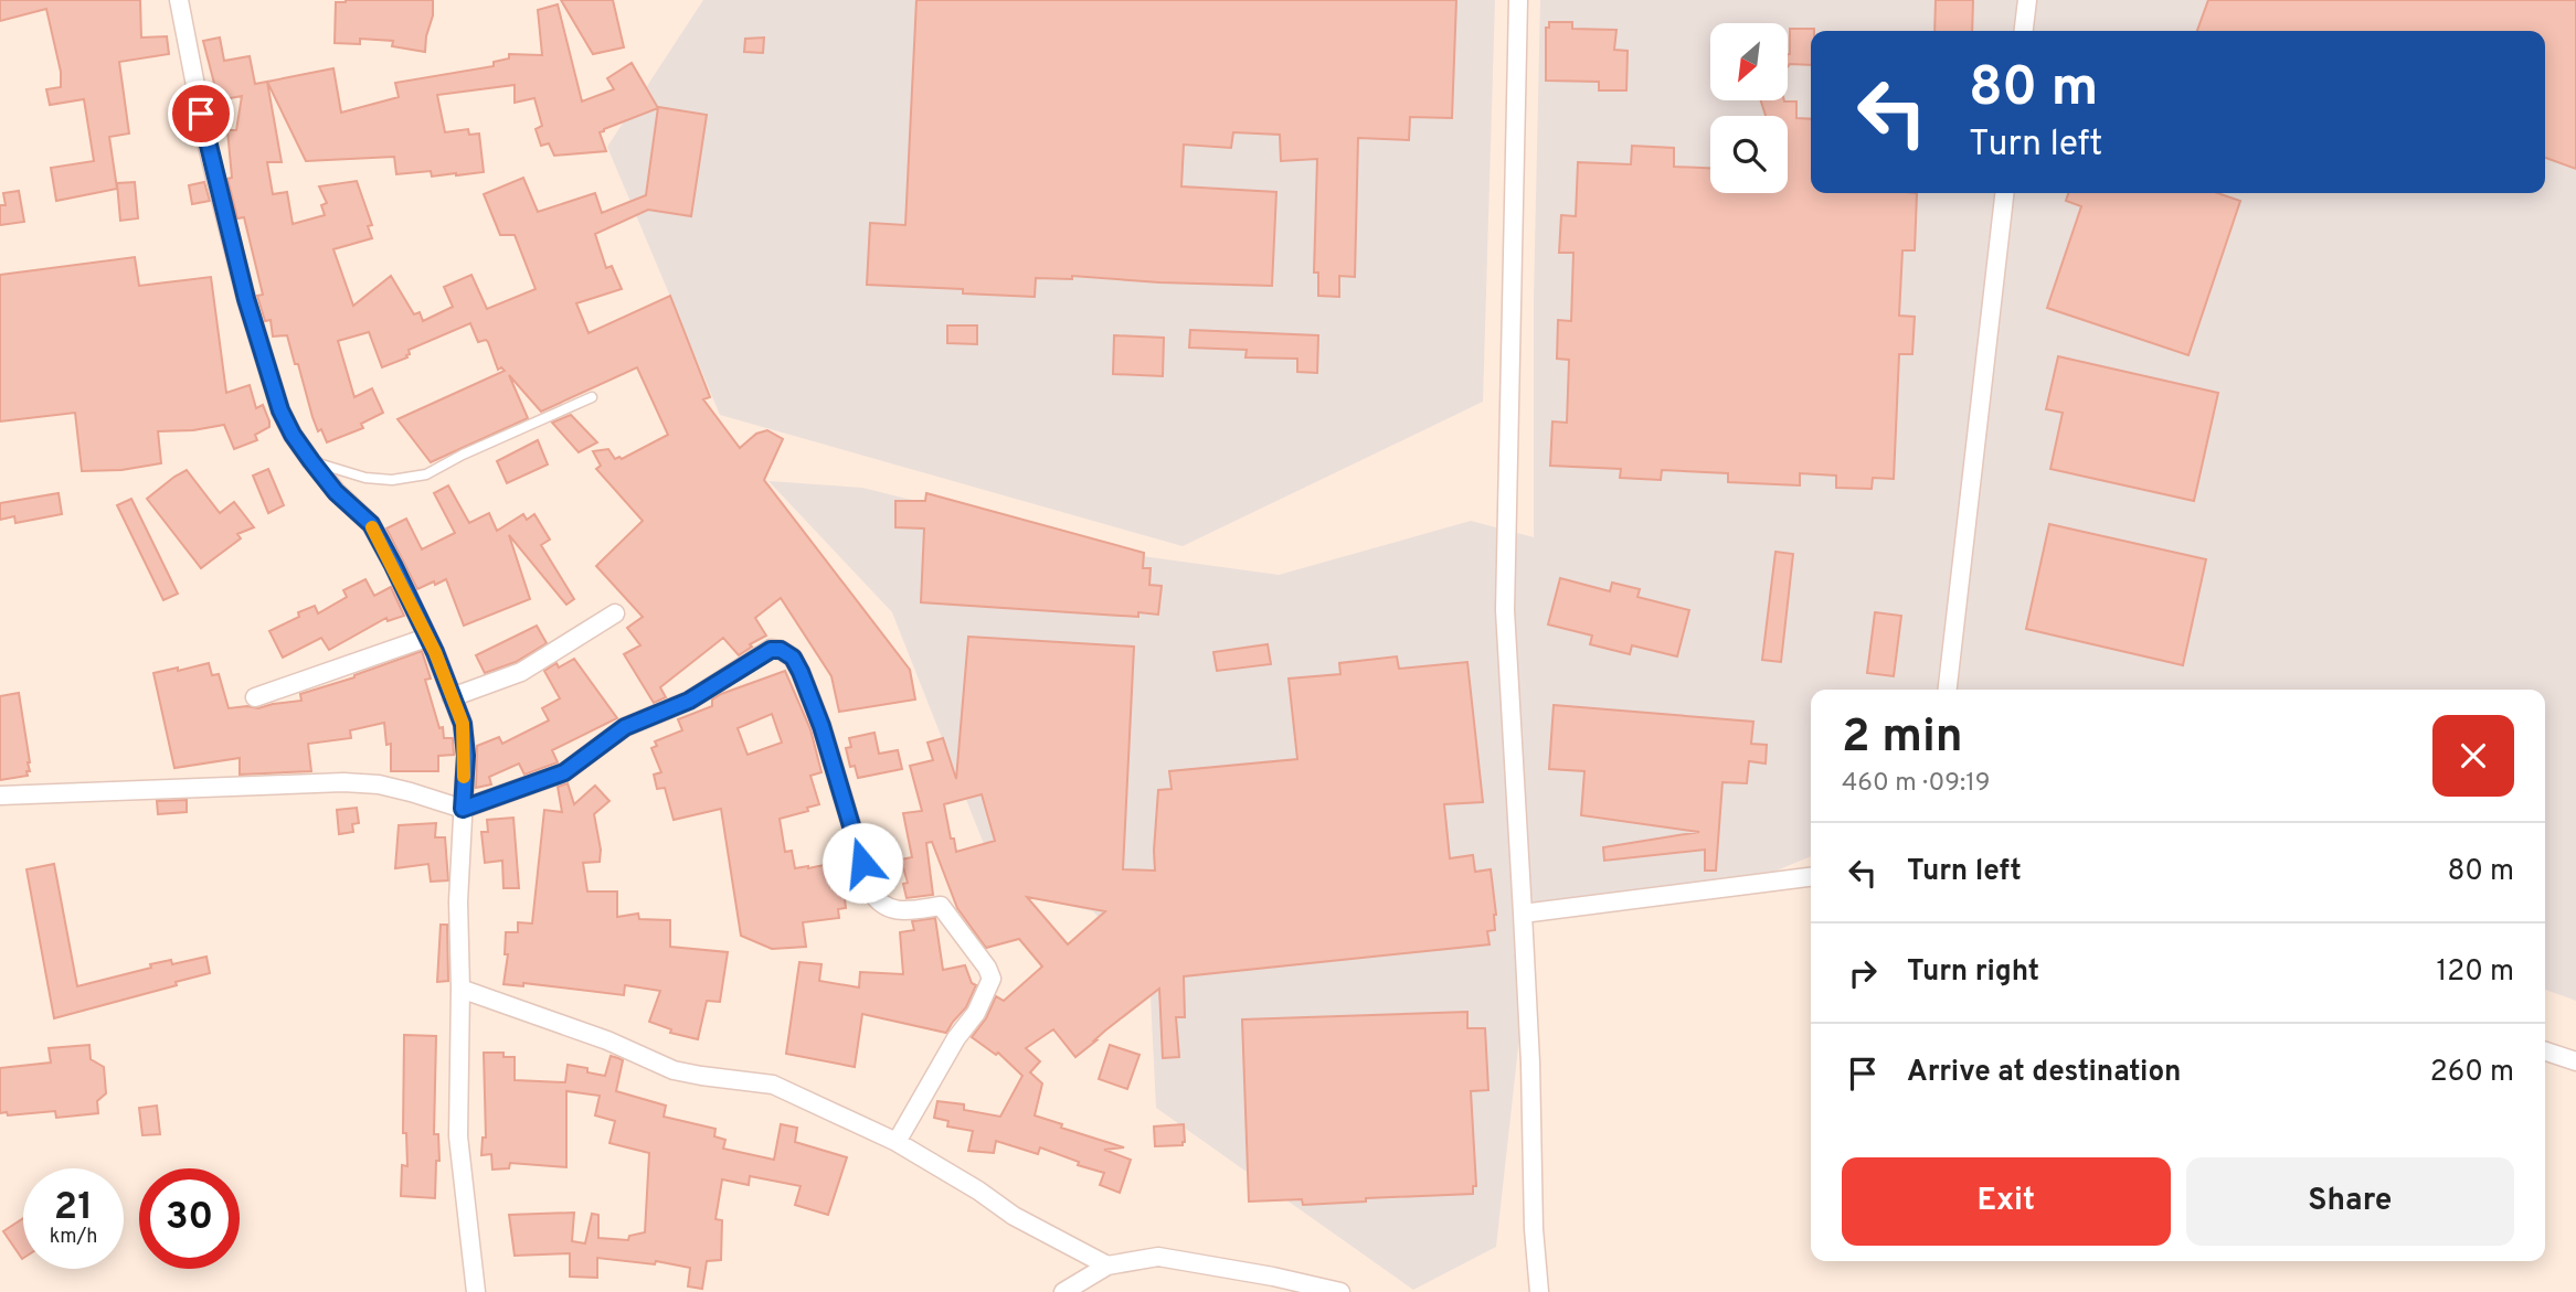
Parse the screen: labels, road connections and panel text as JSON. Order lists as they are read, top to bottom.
{
  "north": "bottom left",
  "page": {
    "turn": ["80 m", "Turn left"],
    "heading": ["2 min", "460 m · 09:19"],
    "list": [
      {
        "name": "Turn left",
        "value": "80 m"
      },
      {
        "name": "Turn right",
        "value": "120 m"
      },
      {
        "name": "Arrive at destination",
        "value": "260 m"
      }
    ],
    "buttons": ["Exit", "Share"],
    "speed": "21 km/h",
    "limit": "30"
  }
}
